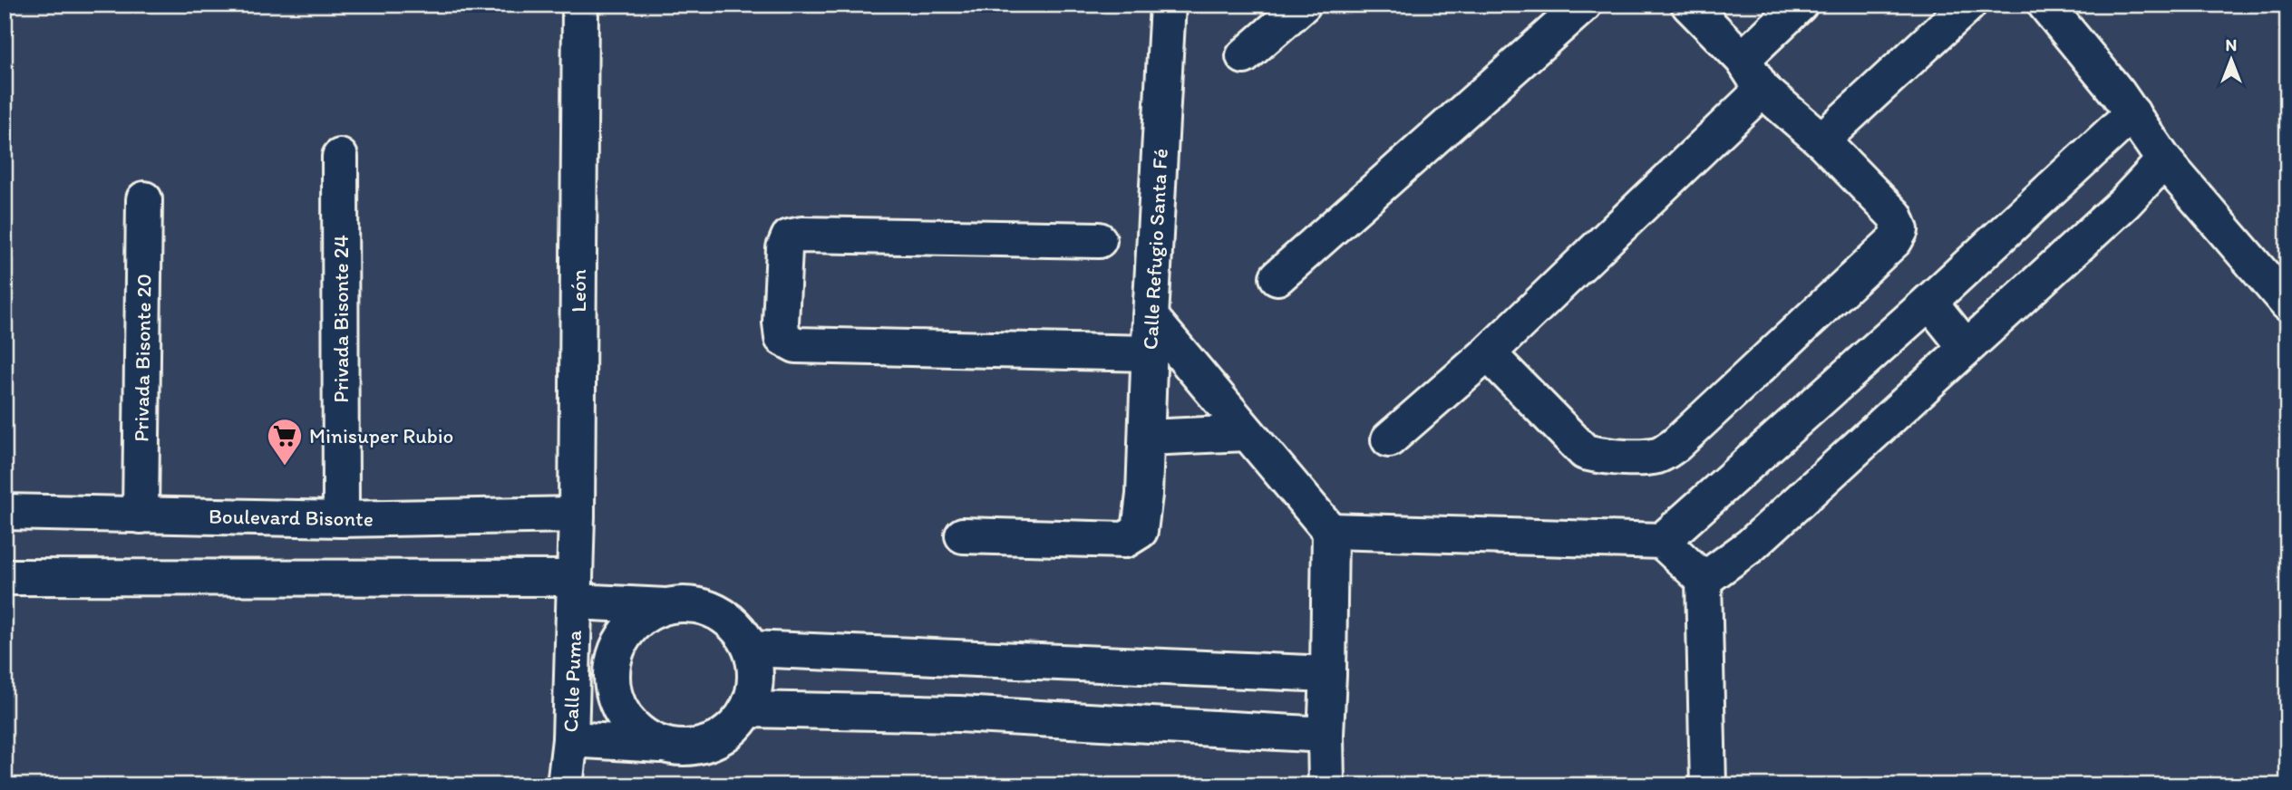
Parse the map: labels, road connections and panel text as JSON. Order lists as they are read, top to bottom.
{
  "streets": {
    "street": [
      "Calle Refugio Santa Fé",
      "León",
      "Privada Bisonte 24",
      "Privada Bisonte 20",
      "Boulevard Bisonte",
      "Calle Puma"
    ]
  },
  "crossings": [
    ["León", "Boulevard Bisonte"],
    ["León", "Calle Puma"],
    ["Privada Bisonte 24", "Boulevard Bisonte"],
    ["Privada Bisonte 20", "Boulevard Bisonte"]
  ],
  "places": {
    "supermarket": ["Minisuper Rubio"]
  },
  "north": "top"
}
